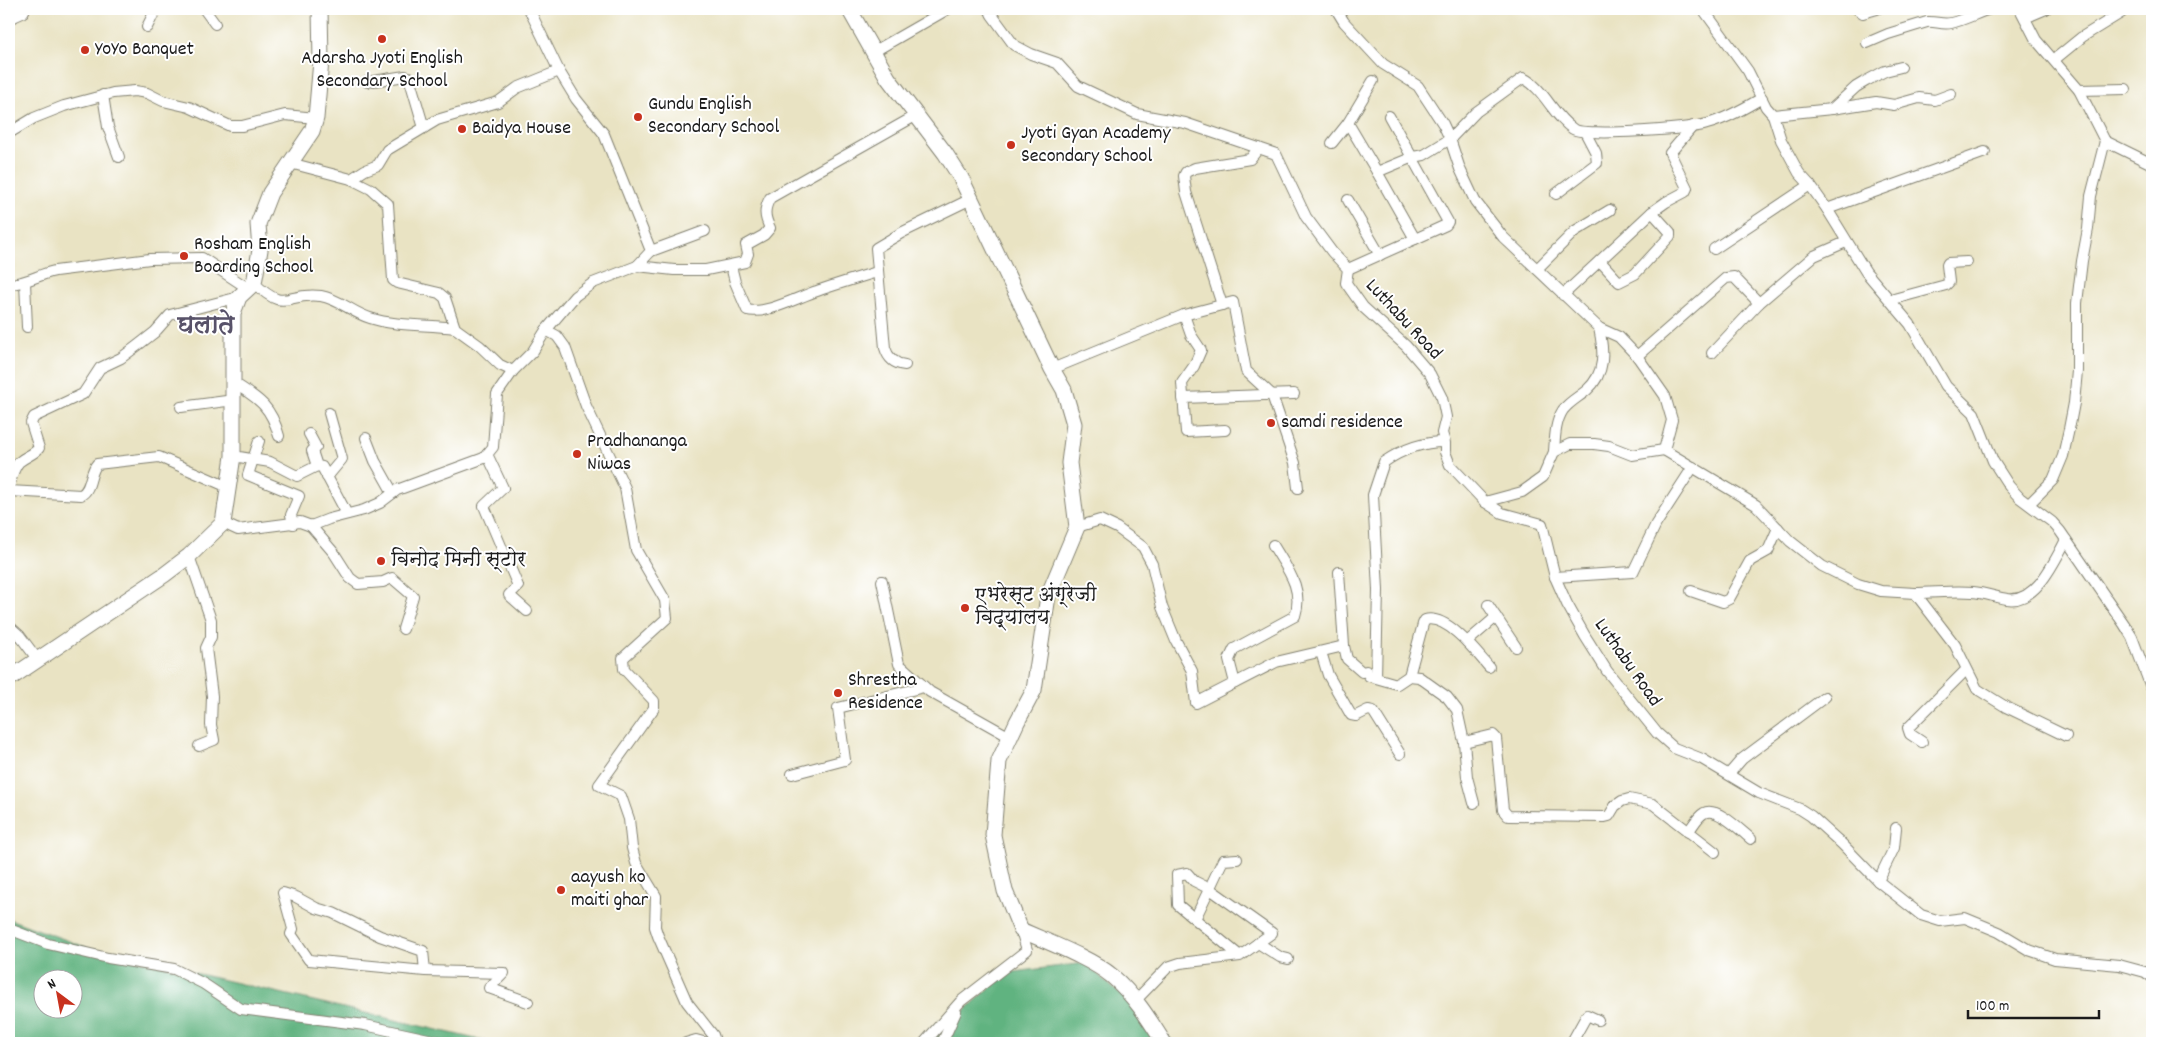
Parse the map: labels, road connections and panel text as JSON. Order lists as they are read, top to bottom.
{
  "streets": {
    "street": ["Luthabu Road"]
  },
  "districts": ["घलाते"],
  "places": [
    "Adarsha Jyoti English Secondary School",
    "YoYo Banquet",
    "Gundu English Secondary School",
    "Baidya House",
    "Jyoti Gyan Academy Secondary School",
    "Rosham English Boarding School",
    "samdi residence",
    "Pradhananga Niwas",
    "विनोद मिनी स्टोर",
    "एभरेस्ट अंग्रेजी विद्यालय",
    "Shrestha Residence",
    "aayush ko maiti ghar"
  ],
  "scale_bar": "100 m",
  "north": "top left"
}
